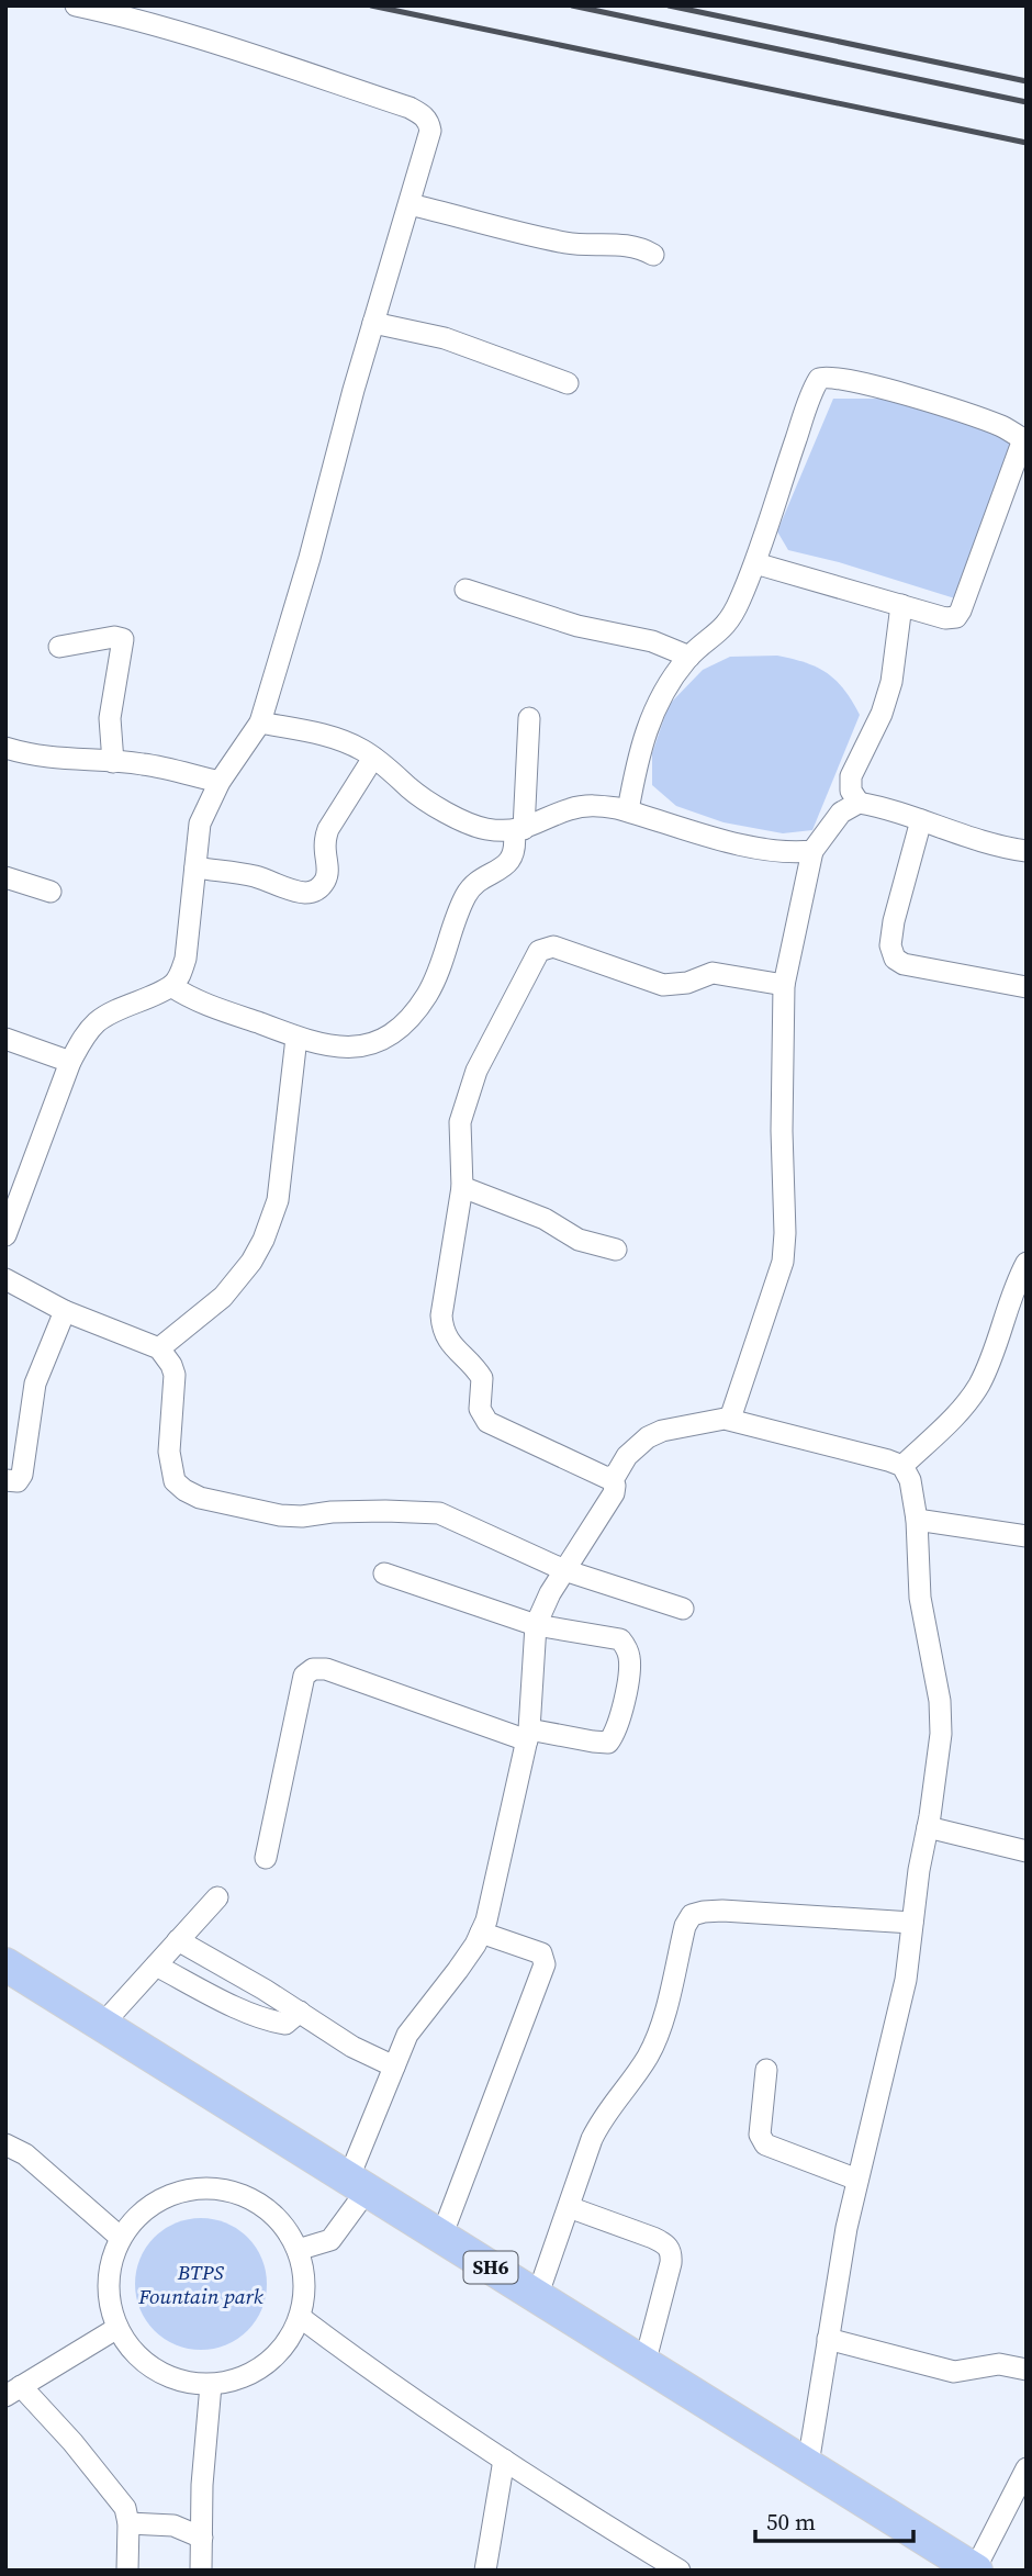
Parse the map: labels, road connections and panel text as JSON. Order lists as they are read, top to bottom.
{
  "streets": {
    "main road": ["SH6"]
  },
  "parks": ["BTPS Fountain park"],
  "scale_bar": "50 m"
}
